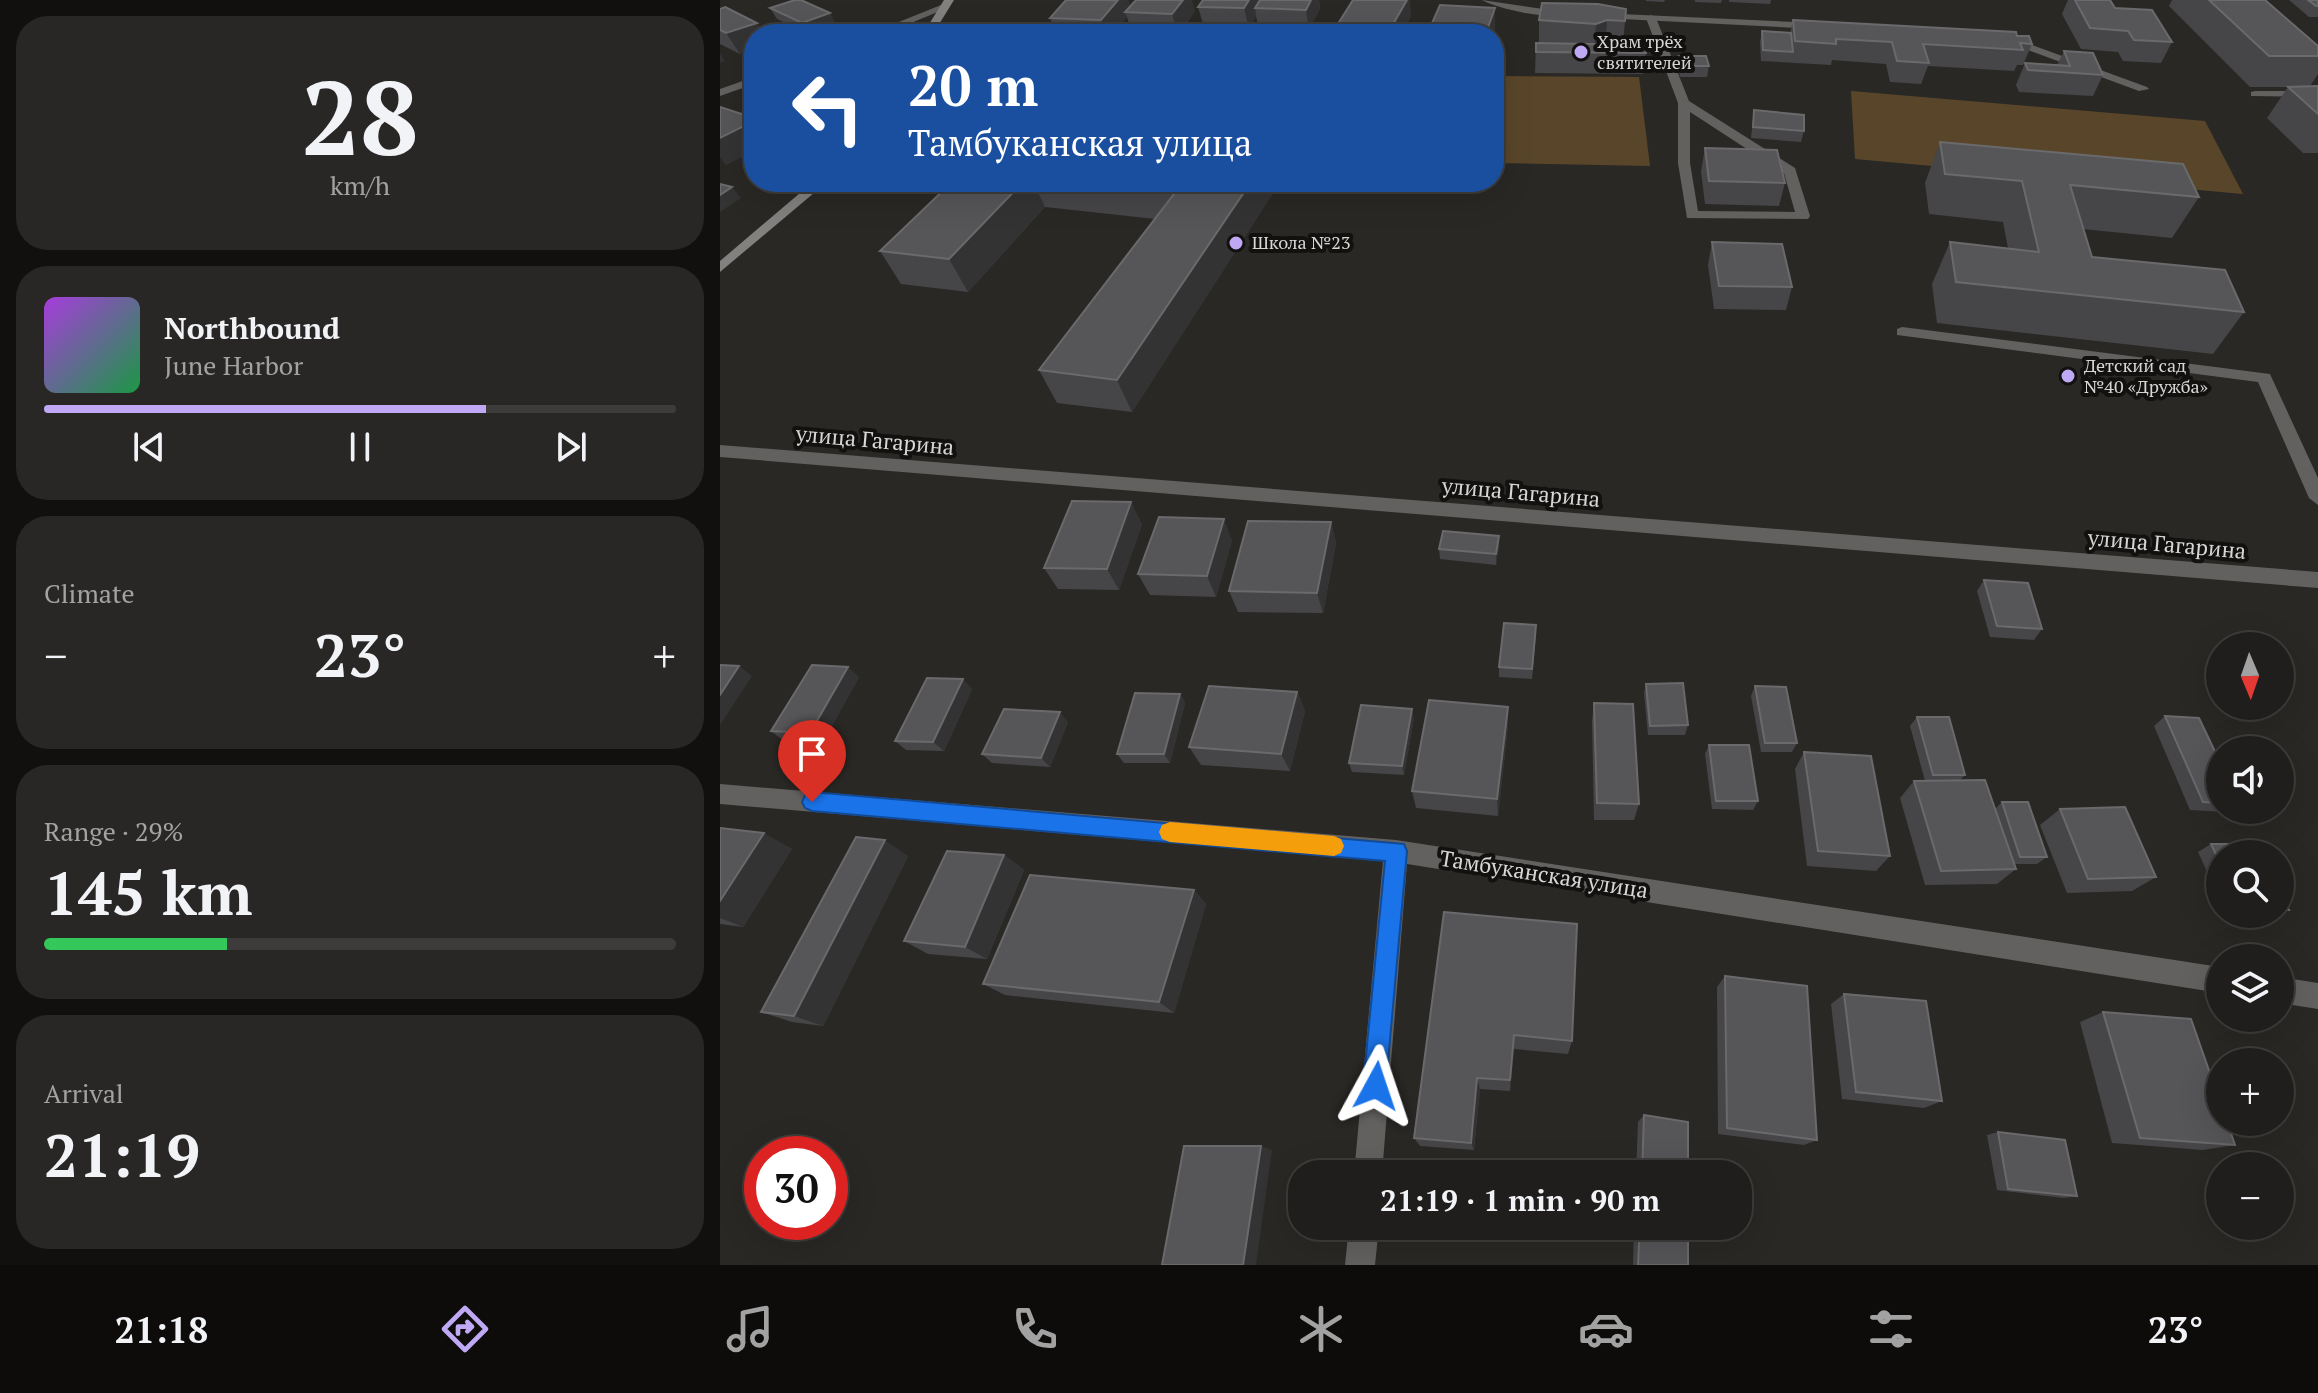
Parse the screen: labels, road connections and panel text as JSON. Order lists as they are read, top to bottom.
{
  "streets": {
    "street": ["улица Гагарина", "Тамбуканская улица"]
  },
  "places": ["Храм трёх святителей", "Школа №23", "Детский сад №40 «Дружба»"],
  "north": "bottom",
  "page": {
    "tile": [
      ["28", "km/h"],
      "Climate",
      ["Range · 29%", "145 km"],
      ["Arrival", "21:19"]
    ],
    "turn": ["20 m", "Тамбуканская улица"],
    "song": ["Northbound", "June Harbor"],
    "heat": ["−", "23°", "+"],
    "map_buttons": ["+", "−"],
    "limit": "30",
    "trip": "21:19 · 1 min · 90 m",
    "tabs": ["21:18", "23°"]
  }
}
